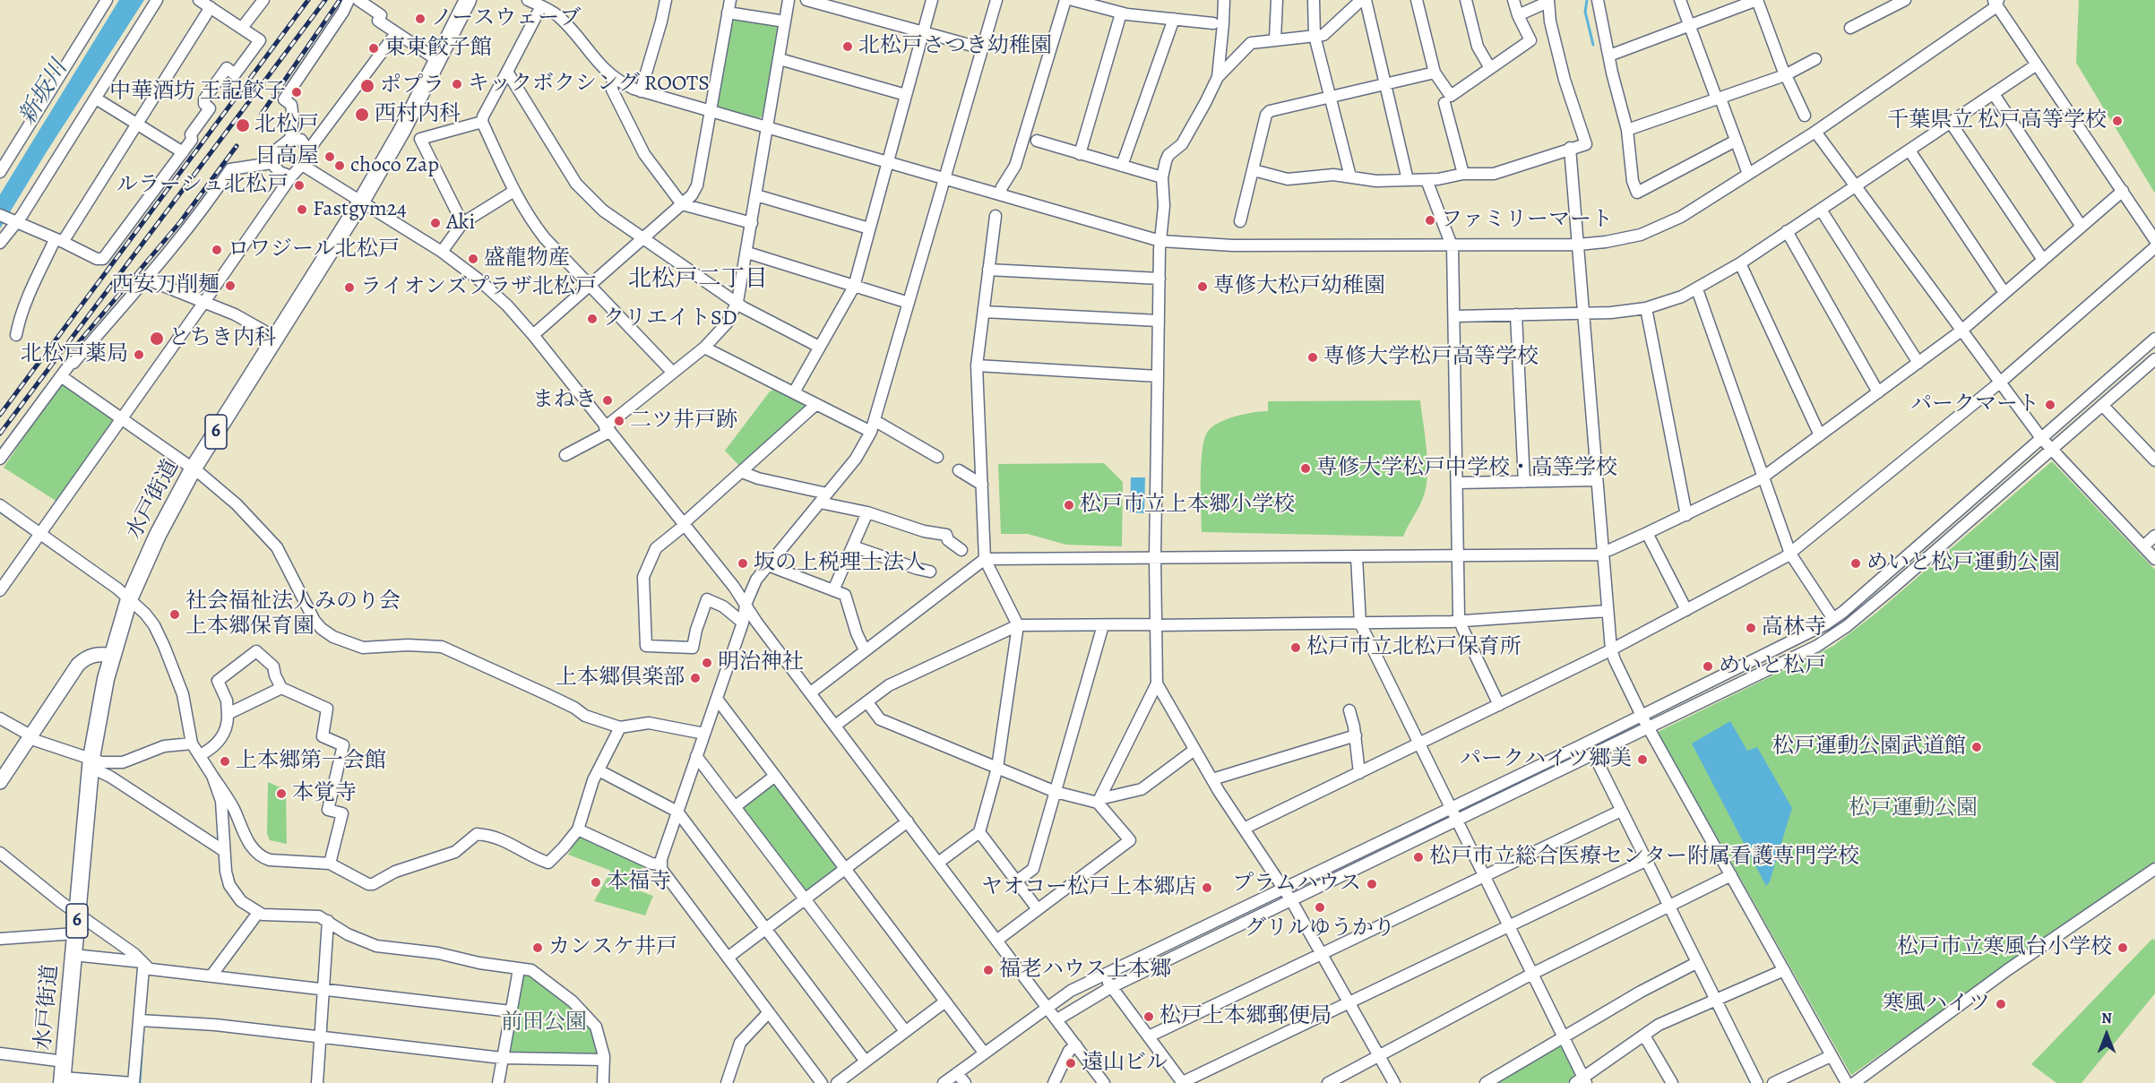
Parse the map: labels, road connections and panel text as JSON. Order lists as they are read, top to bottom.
{
  "streets": {
    "highway": ["6", "水戸街道"]
  },
  "districts": ["北松戸二丁目"],
  "water": ["新坂川"],
  "parks": ["松戸運動公園", "前田公園"],
  "places": [
    "ノースウェーブ",
    "北松戸さつき幼稚園",
    "東東餃子館",
    "キックボクシング ROOTS",
    "ポプラ",
    "中華酒坊 王記餃子",
    "西村内科",
    "千葉県立 松戸高等学校",
    "北松戸",
    "日高屋",
    "choco Zap",
    "ルラーシュ北松戸",
    "Fastgym24",
    "ファミリーマート",
    "Aki",
    "ロワジール北松戸",
    "盛龍物産",
    "西安刀削麺",
    "専修大松戸幼稚園",
    "ライオンズプラザ北松戸",
    "クリエイトSD",
    "とちき内科",
    "北松戸薬局",
    "専修大学松戸高等学校",
    "まねき",
    "パークマート",
    "二ツ井戸跡",
    "専修大学松戸中学校・高等学校",
    "松戸市立上本郷小学校",
    "坂の上税理士法人",
    "めいと松戸運動公園",
    "社会福祉法人みのり会 上本郷保育園",
    "高林寺",
    "松戸市立北松戸保育所",
    "明治神社",
    "めいと松戸",
    "上本郷倶楽部",
    "松戸運動公園武道館",
    "パークハイツ郷美",
    "上本郷第一会館",
    "本覚寺",
    "松戸市立総合医療センター附属看護専門学校",
    "本福寺",
    "プラムハウス",
    "ヤオコー松戸上本郷店",
    "グリルゆうかり",
    "カンスケ井戸",
    "松戸市立寒風台小学校",
    "福老ハウス上本郷",
    "寒風ハイツ",
    "松戸上本郷郵便局",
    "遠山ビル"
  ],
  "north": "top"
}
